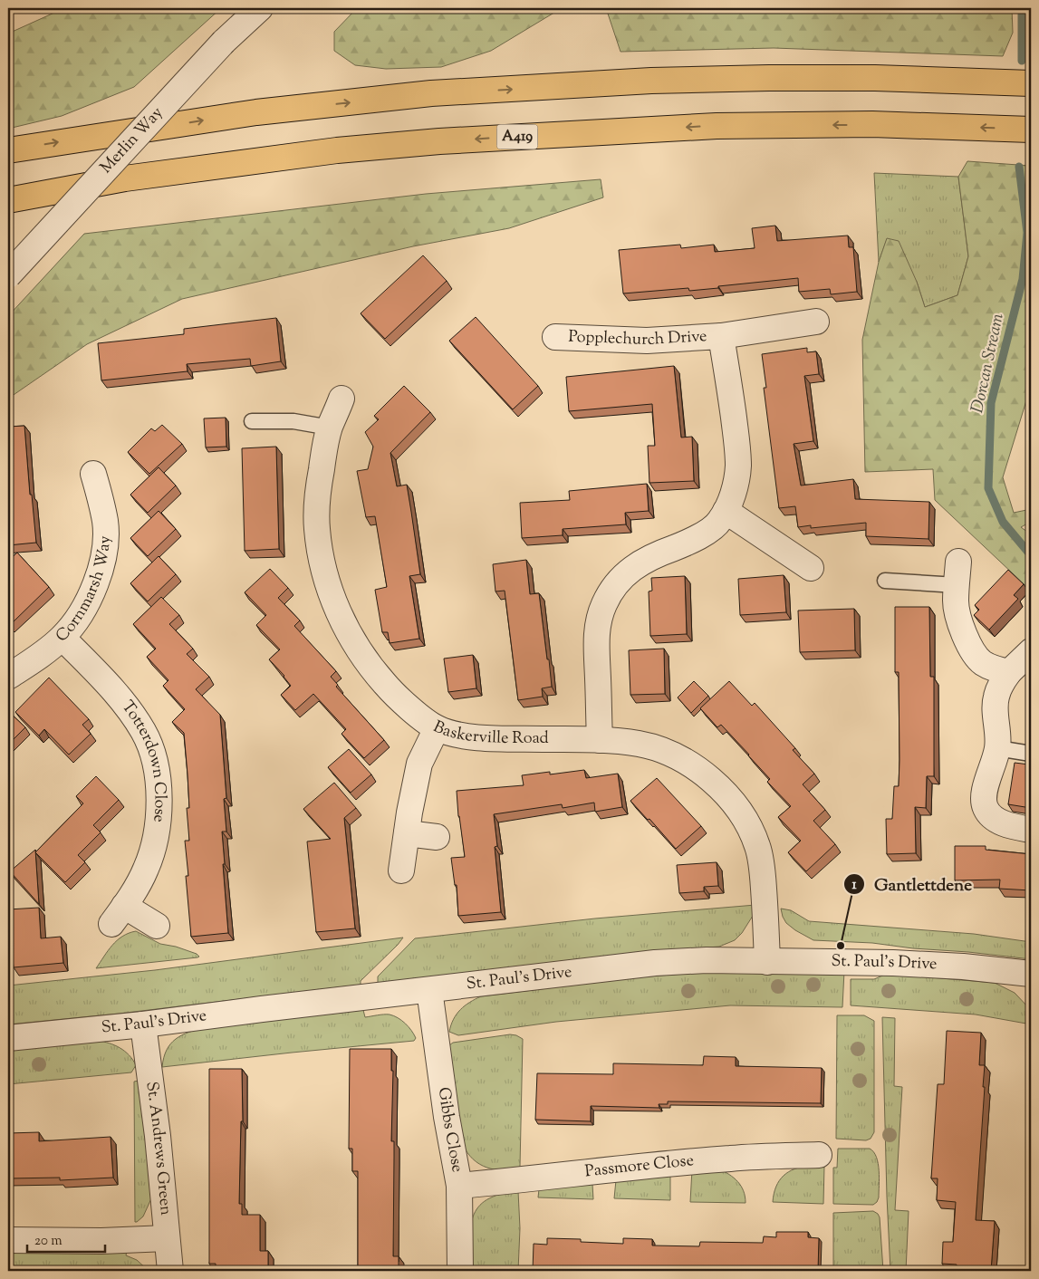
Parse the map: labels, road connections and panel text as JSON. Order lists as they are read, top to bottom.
{
  "streets": {
    "highway": ["A419"],
    "street": [
      "Merlin Way",
      "Popplechurch Drive",
      "Cornmarsh Way",
      "Baskerville Road",
      "Totterdown Close",
      "St. Paul's Drive",
      "Gibbs Close",
      "St. Andrews Green",
      "Passmore Close"
    ]
  },
  "crossings": [
    ["Popplechurch Drive", "Baskerville Road"],
    ["Cornmarsh Way", "Totterdown Close"],
    ["Baskerville Road", "St. Paul's Drive"],
    ["St. Paul's Drive", "Gibbs Close"],
    ["St. Paul's Drive", "St. Andrews Green"],
    ["Gibbs Close", "Passmore Close"]
  ],
  "water": ["Dorcan Stream"],
  "places": ["Gantlettdene"],
  "scale_bar": "20 m"
}
